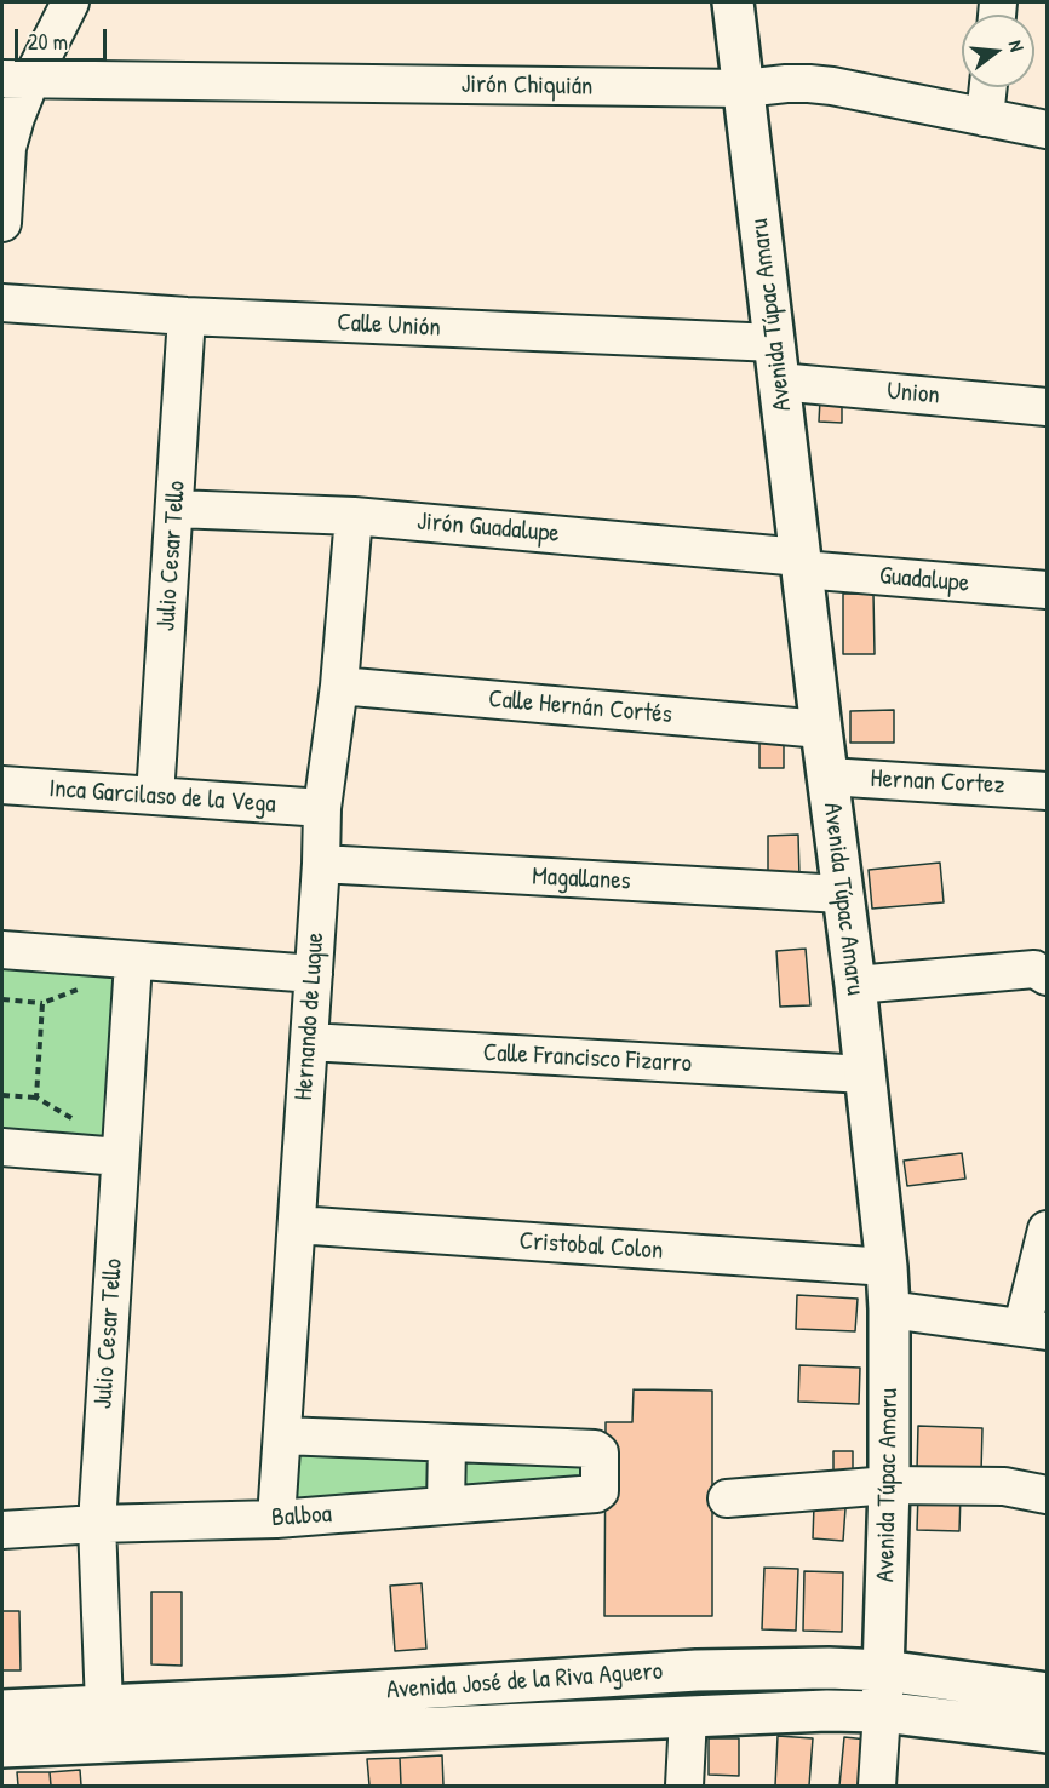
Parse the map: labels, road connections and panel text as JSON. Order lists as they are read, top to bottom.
{
  "streets": {
    "main road": ["Avenida Túpac Amaru", "Avenida José de la Riva Aguero"],
    "street": [
      "Jirón Chiquián",
      "Calle Unión",
      "Union",
      "Jirón Guadalupe",
      "Julio Cesar Tello",
      "Guadalupe",
      "Calle Hernán Cortés",
      "Hernan Cortez",
      "Inca Garcilaso de la Vega",
      "Magallanes",
      "Hernando de Luque",
      "Calle Francisco Fizarro",
      "Cristobal Colon",
      "Balboa"
    ]
  },
  "crossings": [
    ["Jirón Chiquián", "Avenida Túpac Amaru"],
    ["Avenida Túpac Amaru", "Calle Unión"],
    ["Avenida Túpac Amaru", "Union"],
    ["Avenida Túpac Amaru", "Jirón Guadalupe"],
    ["Avenida Túpac Amaru", "Guadalupe"],
    ["Avenida Túpac Amaru", "Calle Hernán Cortés"],
    ["Avenida Túpac Amaru", "Hernan Cortez"],
    ["Avenida Túpac Amaru", "Magallanes"],
    ["Avenida Túpac Amaru", "Calle Francisco Fizarro"],
    ["Avenida Túpac Amaru", "Cristobal Colon"],
    ["Avenida Túpac Amaru", "Avenida José de la Riva Aguero"],
    ["Calle Unión", "Julio Cesar Tello"],
    ["Jirón Guadalupe", "Julio Cesar Tello"],
    ["Jirón Guadalupe", "Guadalupe"],
    ["Jirón Guadalupe", "Hernando de Luque"],
    ["Julio Cesar Tello", "Inca Garcilaso de la Vega"],
    ["Julio Cesar Tello", "Balboa"],
    ["Julio Cesar Tello", "Avenida José de la Riva Aguero"],
    ["Calle Hernán Cortés", "Hernando de Luque"],
    ["Inca Garcilaso de la Vega", "Hernando de Luque"],
    ["Magallanes", "Hernando de Luque"],
    ["Hernando de Luque", "Calle Francisco Fizarro"],
    ["Hernando de Luque", "Cristobal Colon"],
    ["Hernando de Luque", "Balboa"]
  ],
  "scale_bar": "20 m",
  "north": "right"
}
